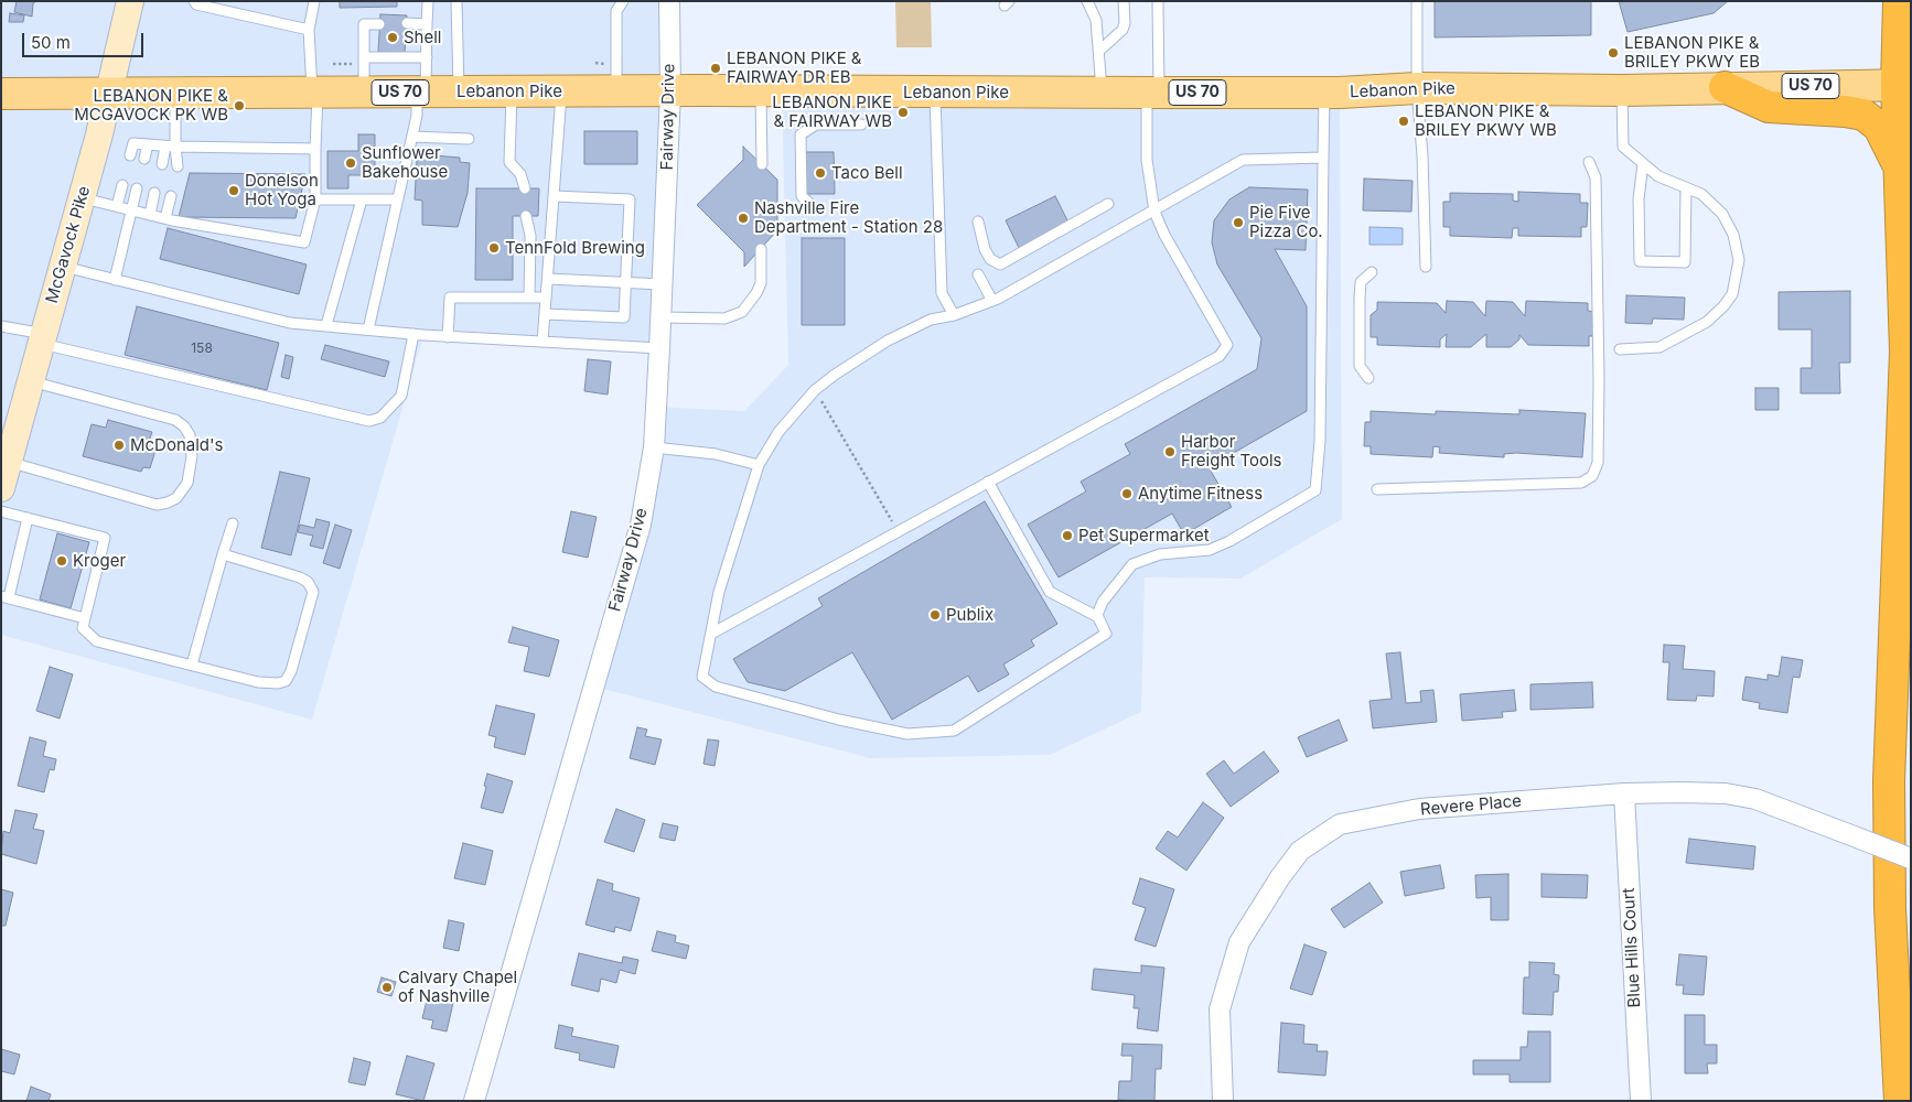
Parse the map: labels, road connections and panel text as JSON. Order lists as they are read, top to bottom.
{
  "streets": {
    "main road": ["US 70", "Lebanon Pike", "McGavock Pike"],
    "street": ["Fairway Drive", "Revere Place", "Blue Hills Court"]
  },
  "crossings": [
    ["Lebanon Pike", "Fairway Drive"],
    ["Lebanon Pike", "McGavock Pike"],
    ["Revere Place", "Blue Hills Court"]
  ],
  "places": [
    "Shell",
    "LEBANON PIKE & BRILEY PKWY EB",
    "LEBANON PIKE & FAIRWAY DR EB",
    "LEBANON PIKE & MCGAVOCK PK WB",
    "LEBANON PIKE & FAIRWAY WB",
    "LEBANON PIKE & BRILEY PKWY WB",
    "Sunflower Bakehouse",
    "Taco Bell",
    "Donelson Hot Yoga",
    "Nashville Fire Department - Station 28",
    "Pie Five Pizza Co.",
    "TennFold Brewing",
    "McDonald's",
    "Harbor Freight Tools",
    "Anytime Fitness",
    "Pet Supermarket",
    "Kroger",
    "Publix",
    "Calvary Chapel of Nashville"
  ],
  "house_numbers": ["158"],
  "scale_bar": "50 m"
}
